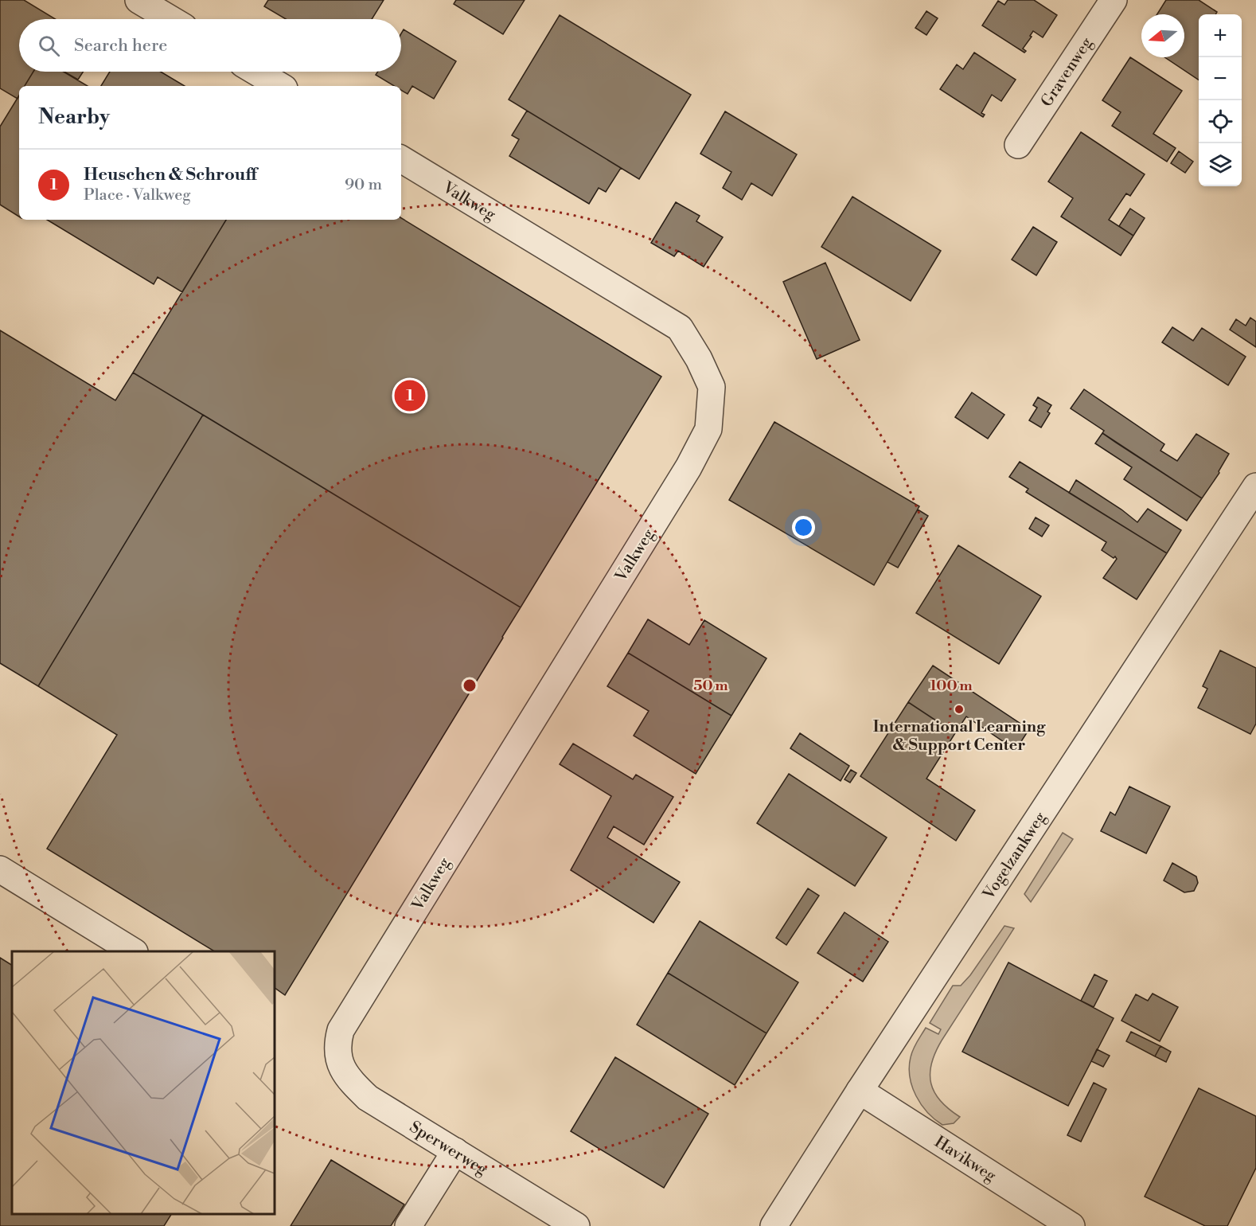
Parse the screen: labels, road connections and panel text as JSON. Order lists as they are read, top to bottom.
{
  "streets": {
    "street": [
      "Gravenweg",
      "Valkweg",
      "Vogelzankweg",
      "Sperwerweg",
      "Havikweg"
    ]
  },
  "crossings": [
    ["Valkweg", "Sperwerweg"],
    ["Vogelzankweg", "Havikweg"]
  ],
  "places": ["International Learning & Support Center"],
  "north": "left",
  "page": {
    "map_buttons": ["+", "−"],
    "search": "Search here",
    "heading": "Nearby",
    "list": [
      {
        "mark": "1",
        "name": "Heuschen & Schrouff",
        "note": "Place · Valkweg",
        "value": "90 m"
      }
    ],
    "pins": "1"
  },
  "rings": ["50 m", "100 m"]
}
